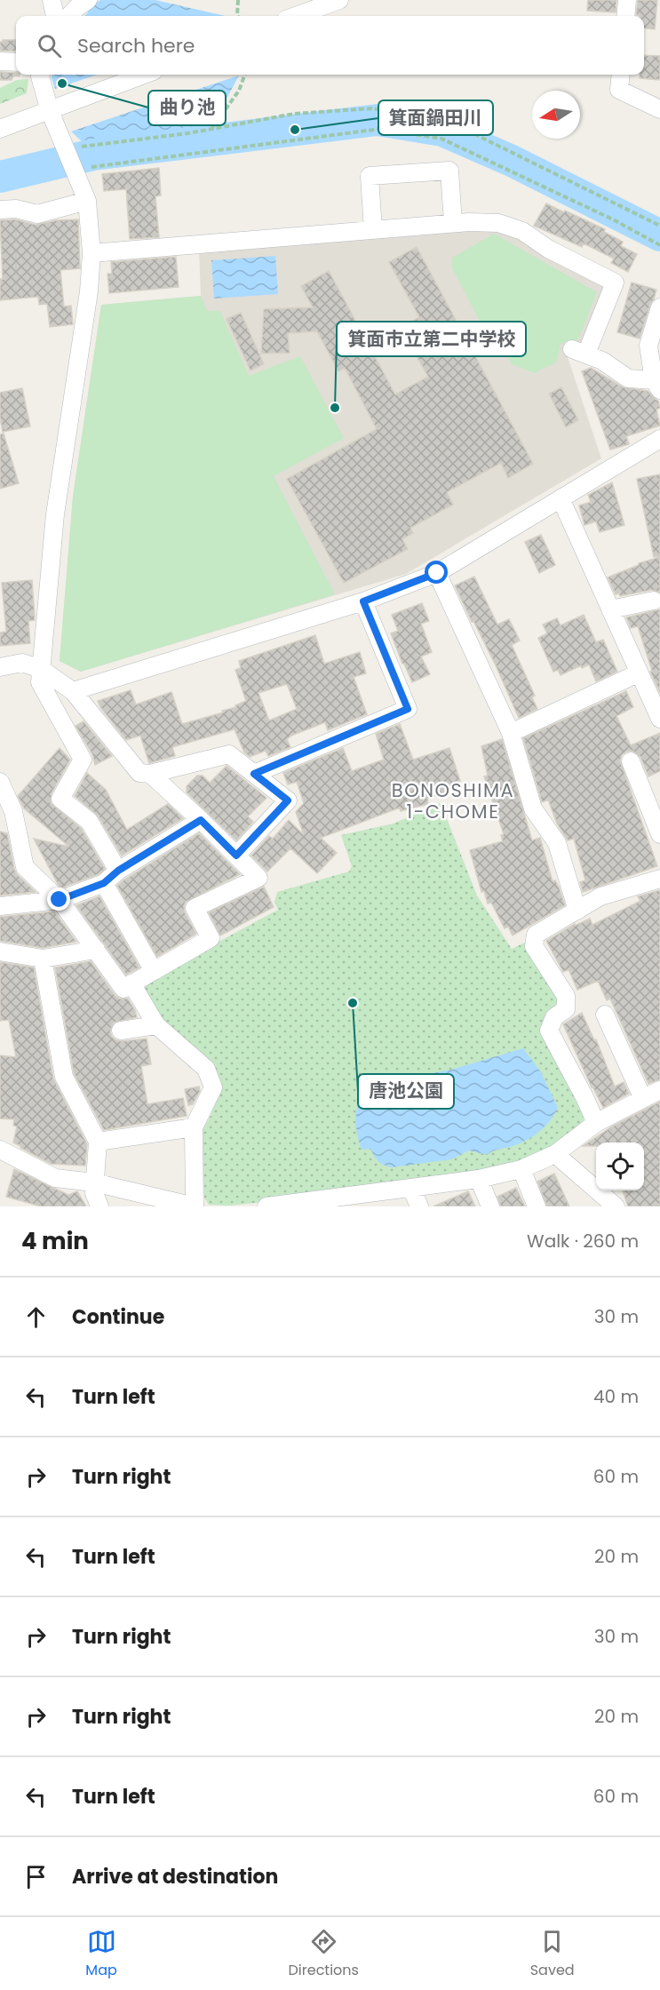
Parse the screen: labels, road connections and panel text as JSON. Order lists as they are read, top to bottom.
{
  "districts": ["BONOSHIMA 1-CHOME"],
  "places": [
    "曲り池",
    "箕面鍋田川",
    "箕面市立第二中学校",
    "唐池公園"
  ],
  "north": "left",
  "page": {
    "search": "Search here",
    "heading": ["4 min", "Walk · 260 m"],
    "list": [
      ["Continue", "30 m"],
      ["Turn left", "40 m"],
      ["Turn right", "60 m"],
      ["Turn left", "20 m"],
      ["Turn right", "30 m"],
      ["Turn right", "20 m"],
      ["Turn left", "60 m"],
      "Arrive at destination"
    ],
    "nav": ["Map", "Directions", "Saved"]
  }
}
